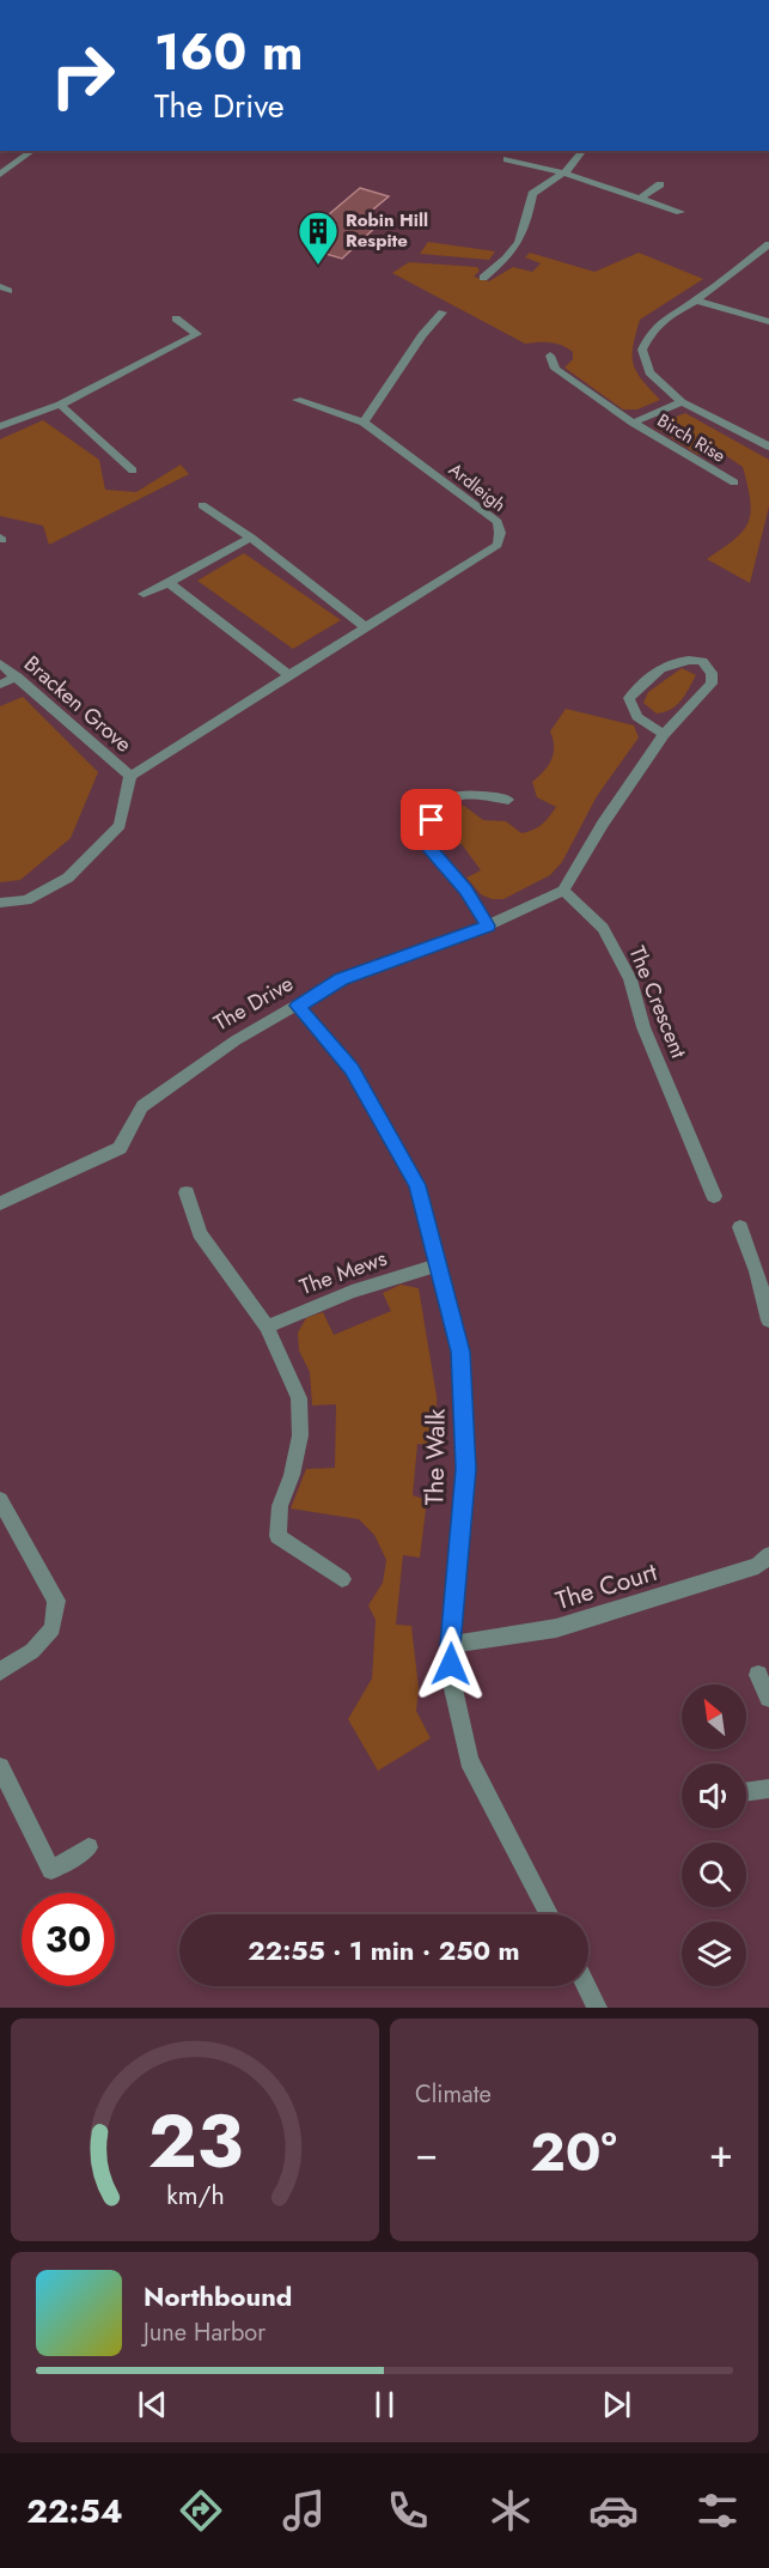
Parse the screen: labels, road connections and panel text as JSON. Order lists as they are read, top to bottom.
{
  "streets": {
    "street": [
      "Birch Rise",
      "Ardleigh",
      "Bracken Grove",
      "The Crescent",
      "The Drive",
      "The Mews",
      "The Walk",
      "The Court"
    ]
  },
  "crossings": [
    ["Ardleigh", "Bracken Grove"],
    ["The Crescent", "The Drive"],
    ["The Drive", "The Walk"],
    ["The Mews", "The Walk"],
    ["The Walk", "The Court"]
  ],
  "places": {
    "building": ["Robin Hill Respite"]
  },
  "north": "top left",
  "page": {
    "turn": ["160 m", "The Drive"],
    "limit": "30",
    "trip": "22:55 · 1 min · 250 m",
    "tile": "Climate",
    "heat": ["−", "20°", "+"],
    "song": ["Northbound", "June Harbor"],
    "tabs": "22:54",
    "gauge": ["23", "km/h"]
  }
}
